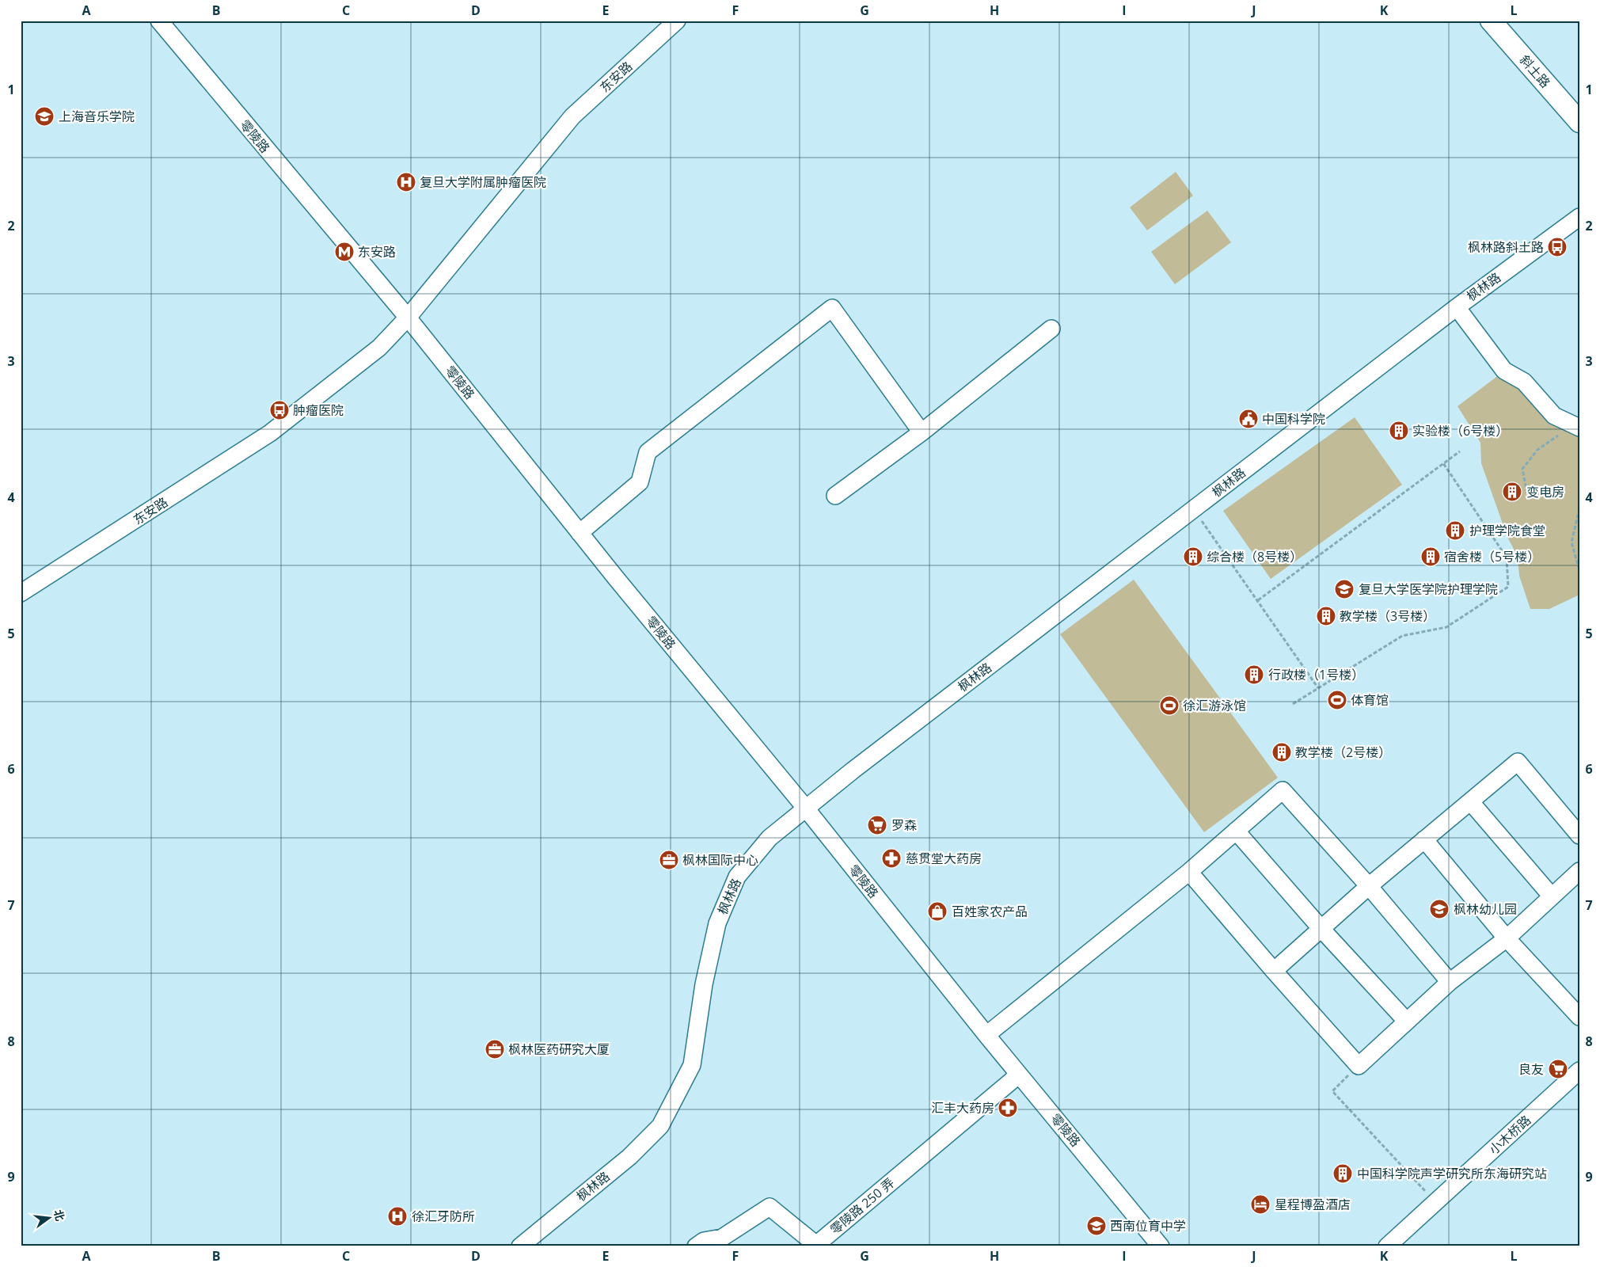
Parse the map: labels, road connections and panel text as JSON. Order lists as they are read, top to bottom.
{
  "streets": {
    "main road": ["斜土路"],
    "street": [
      "东安路",
      "零陵路",
      "枫林路",
      "小木桥路",
      "零陵路 250 弄"
    ]
  },
  "crossings": [
    ["东安路", "零陵路"],
    ["零陵路", "枫林路"],
    ["零陵路", "零陵路 250 弄"]
  ],
  "places": {
    "school or university": [
      "上海音乐学院",
      "复旦大学医学院护理学院",
      "枫林幼儿园",
      "西南位育中学"
    ],
    "hospital": ["复旦大学附属肿瘤医院", "徐汇牙防所"],
    "bus stop": ["枫林路斜土路", "肿瘤医院"],
    "metro station": ["东安路"],
    "public building": ["中国科学院"],
    "building": [
      "实验楼（6号楼）",
      "变电房",
      "护理学院食堂",
      "综合楼（8号楼）",
      "宿舍楼（5号楼）",
      "教学楼（3号楼）",
      "行政楼（1号楼）",
      "教学楼（2号楼）",
      "中国科学院声学研究所东海研究站"
    ],
    "sports": ["体育馆", "徐汇游泳馆"],
    "supermarket": ["罗森", "良友"],
    "pharmacy": ["慈贯堂大药房", "汇丰大药房"],
    "office": ["枫林国际中心", "枫林医药研究大厦"],
    "shop": ["百姓家农产品"],
    "hotel": ["星程博盈酒店"]
  },
  "north": "right",
  "grid": {
    "columns": [
      "A",
      "B",
      "C",
      "D",
      "E",
      "F",
      "G",
      "H",
      "I",
      "J",
      "K",
      "L"
    ],
    "rows": [
      "1",
      "2",
      "3",
      "4",
      "5",
      "6",
      "7",
      "8",
      "9"
    ]
  }
}
